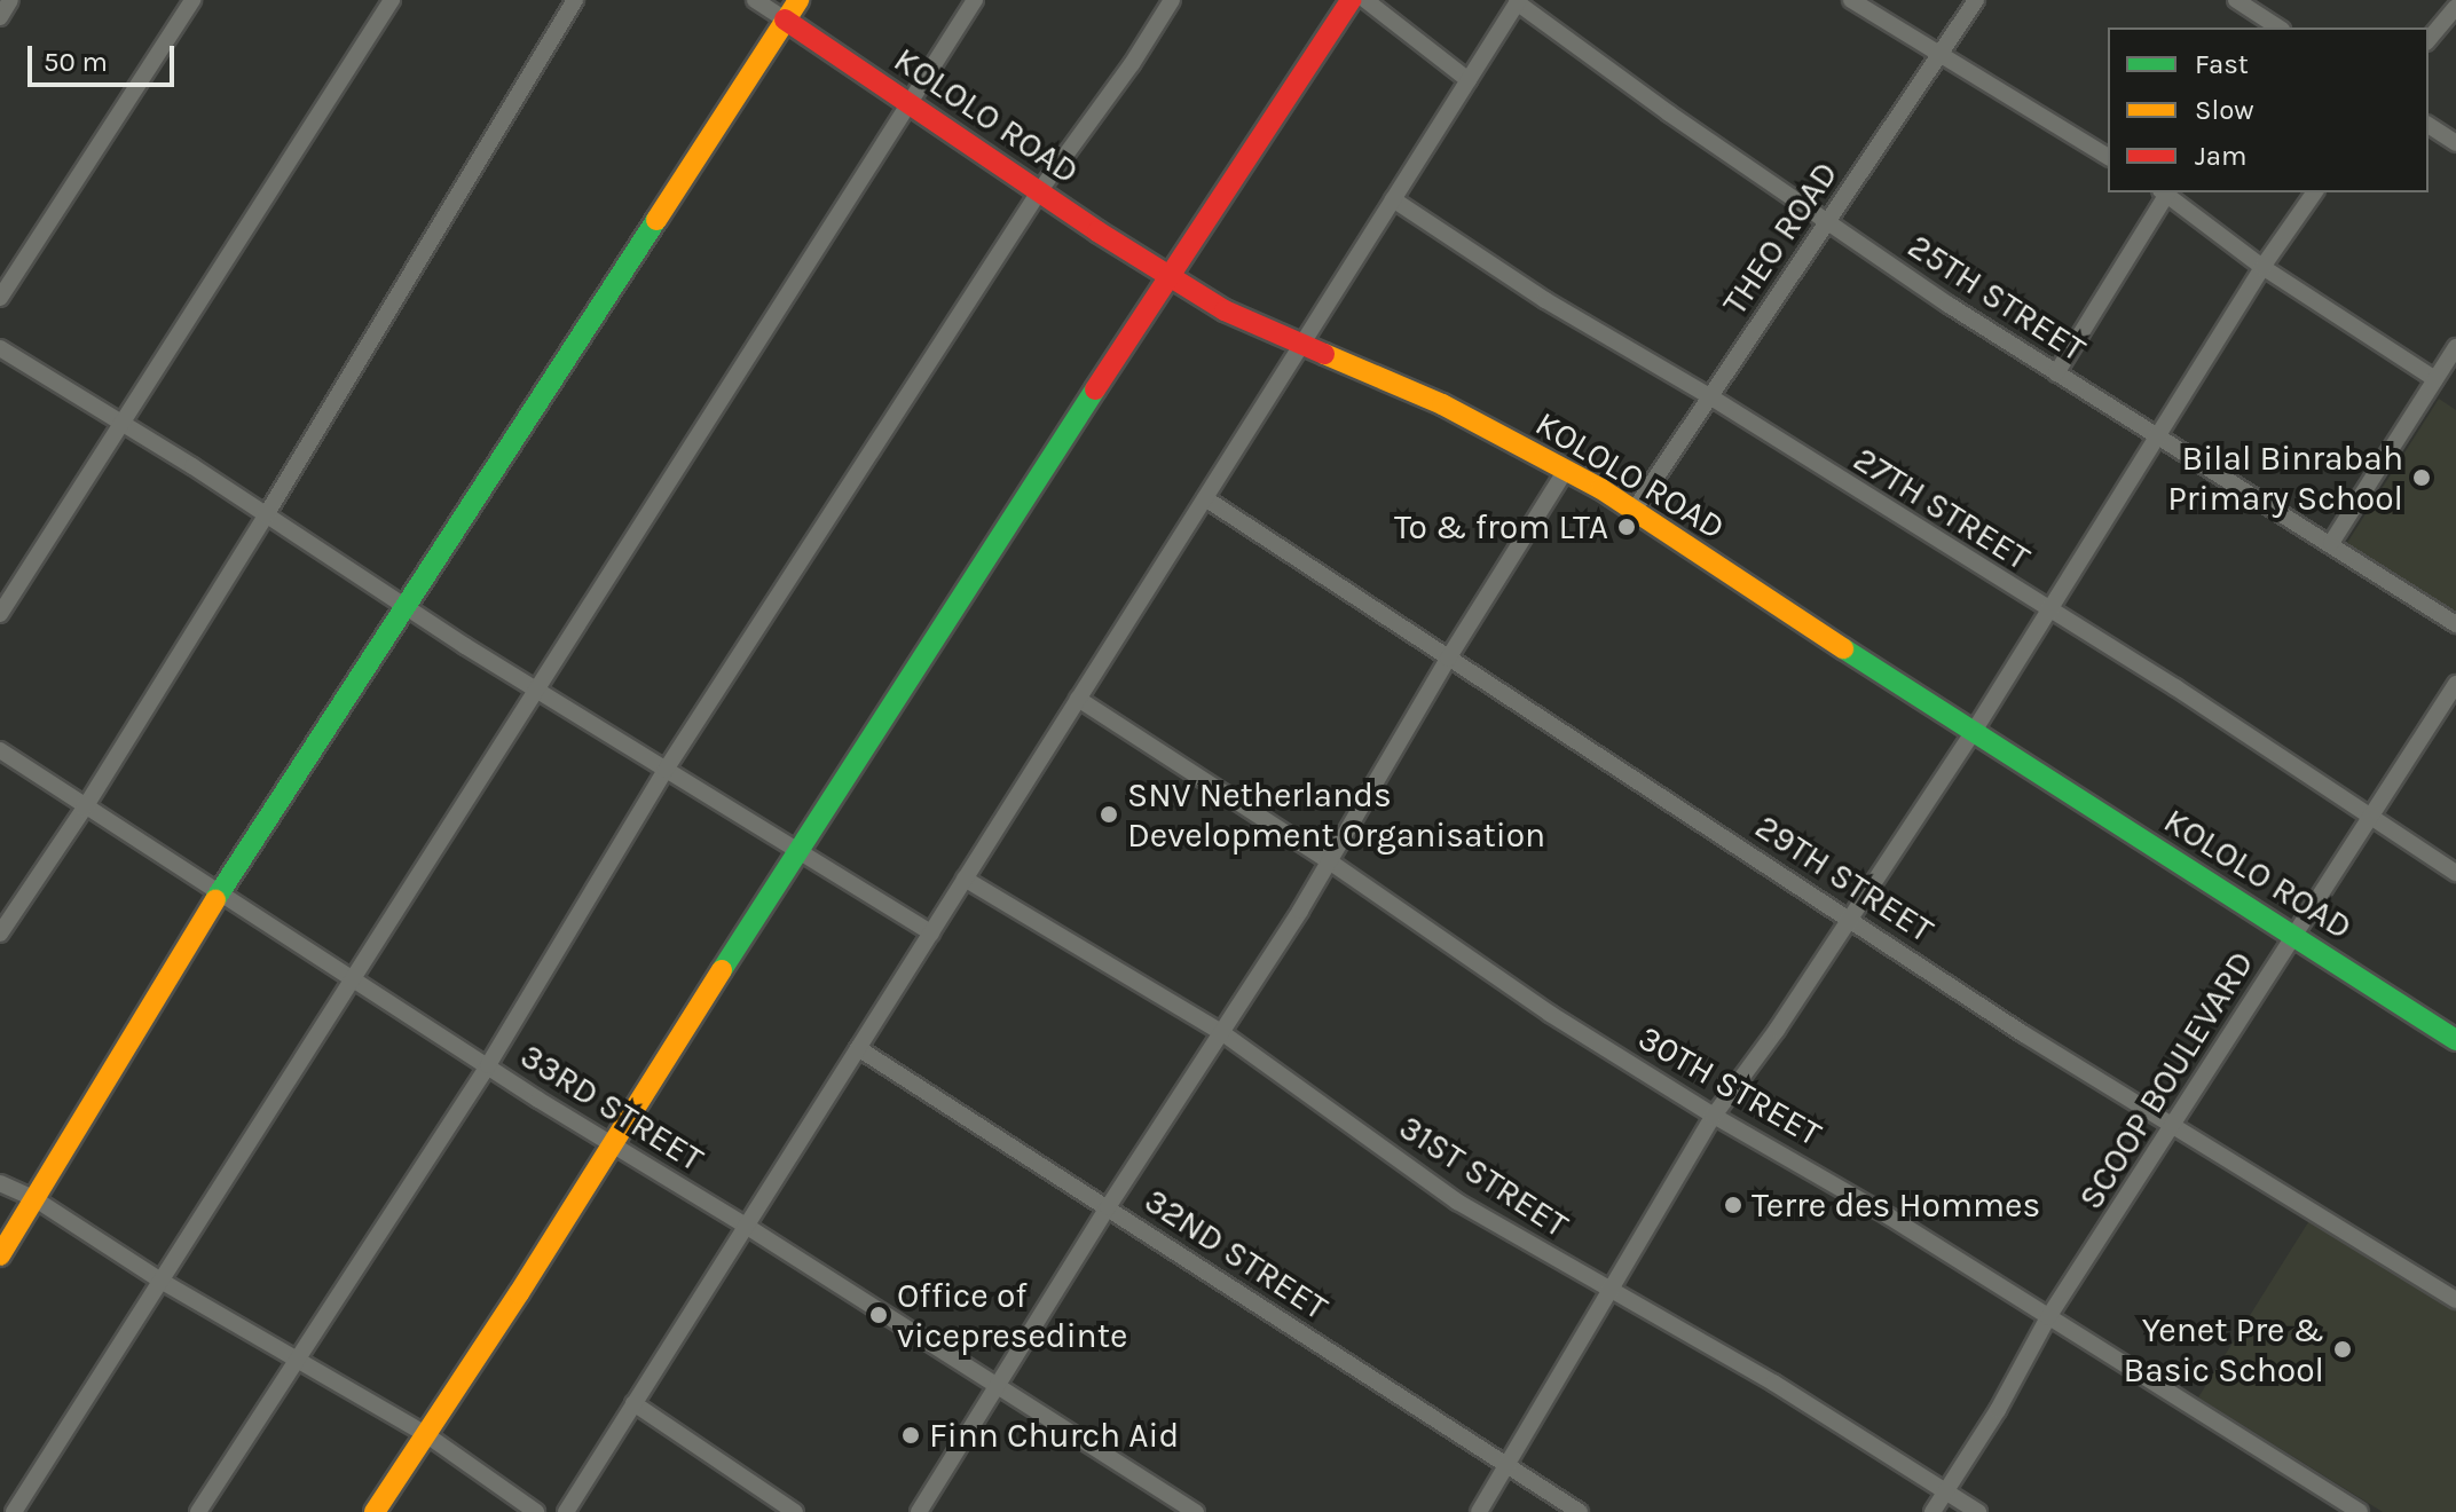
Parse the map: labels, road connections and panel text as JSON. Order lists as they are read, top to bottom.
{
  "streets": {
    "street": [
      "KOLOLO ROAD",
      "THEO ROAD",
      "25TH STREET",
      "27TH STREET",
      "29TH STREET",
      "SCOOP BOULEVARD",
      "30TH STREET",
      "33RD STREET",
      "31ST STREET",
      "32ND STREET"
    ]
  },
  "crossings": [
    ["KOLOLO ROAD", "THEO ROAD"],
    ["KOLOLO ROAD", "SCOOP BOULEVARD"],
    ["THEO ROAD", "25TH STREET"],
    ["THEO ROAD", "27TH STREET"],
    ["27TH STREET", "SCOOP BOULEVARD"],
    ["29TH STREET", "SCOOP BOULEVARD"],
    ["SCOOP BOULEVARD", "30TH STREET"],
    ["SCOOP BOULEVARD", "31ST STREET"]
  ],
  "places": [
    "Bilal Binrabah Primary School",
    "To & from LTA",
    "SNV Netherlands Development Organisation",
    "Terre des Hommes",
    "Office of vicepresedinte",
    "Yenet Pre & Basic School",
    "Finn Church Aid"
  ],
  "legend": ["Fast", "Slow", "Jam"],
  "scale_bar": "50 m"
}
